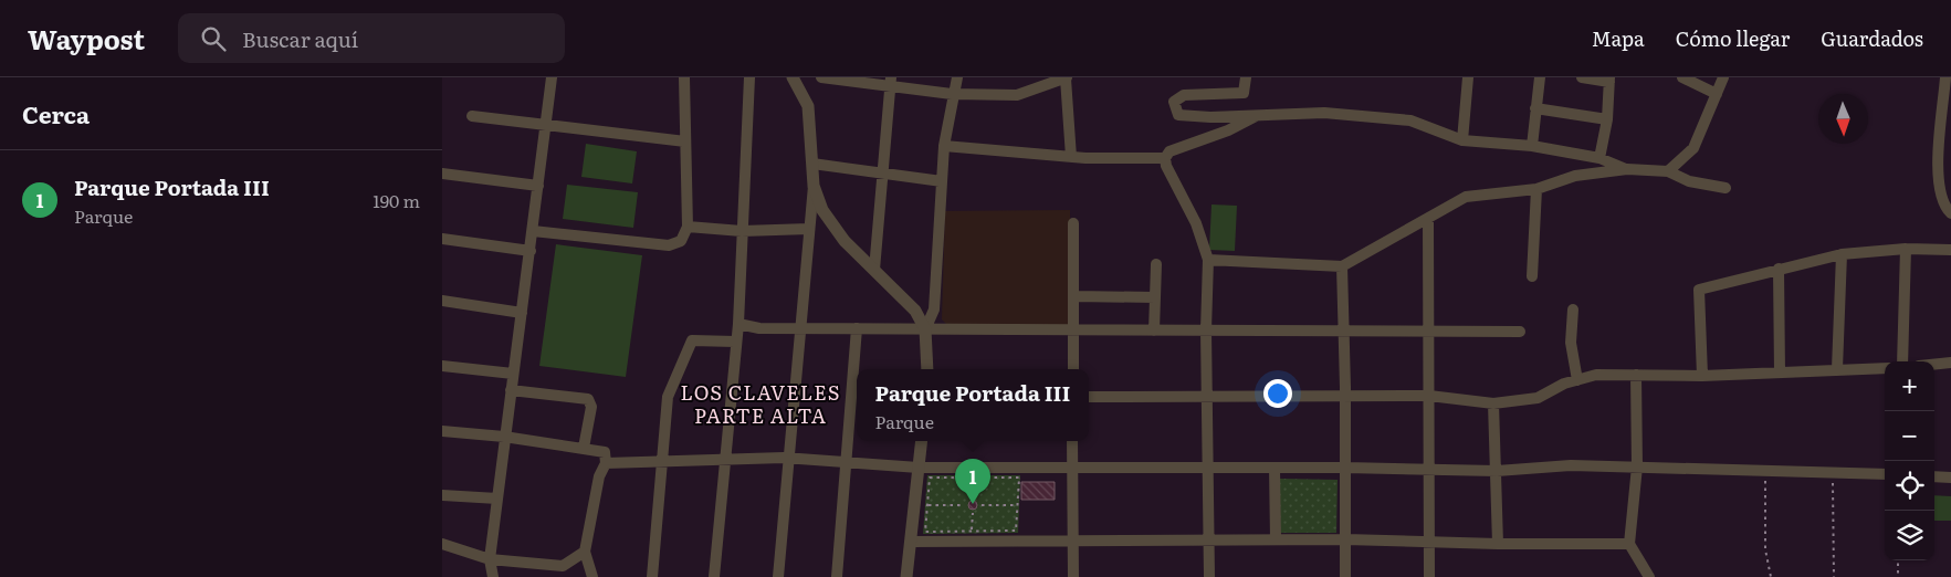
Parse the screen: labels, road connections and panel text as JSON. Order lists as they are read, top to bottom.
{
  "districts": ["LOS CLAVELES PARTE ALTA"],
  "north": "bottom",
  "page": {
    "header": "Waypost",
    "search": "Buscar aquí",
    "nav": ["Mapa", "Cómo llegar", "Guardados"],
    "heading": "Cerca",
    "list": [
      {
        "mark": "1",
        "name": "Parque Portada III",
        "note": "Parque",
        "value": "190 m"
      }
    ],
    "map_buttons": ["+", "−"],
    "popup": ["Parque Portada III", "Parque"],
    "pins": "1"
  }
}
